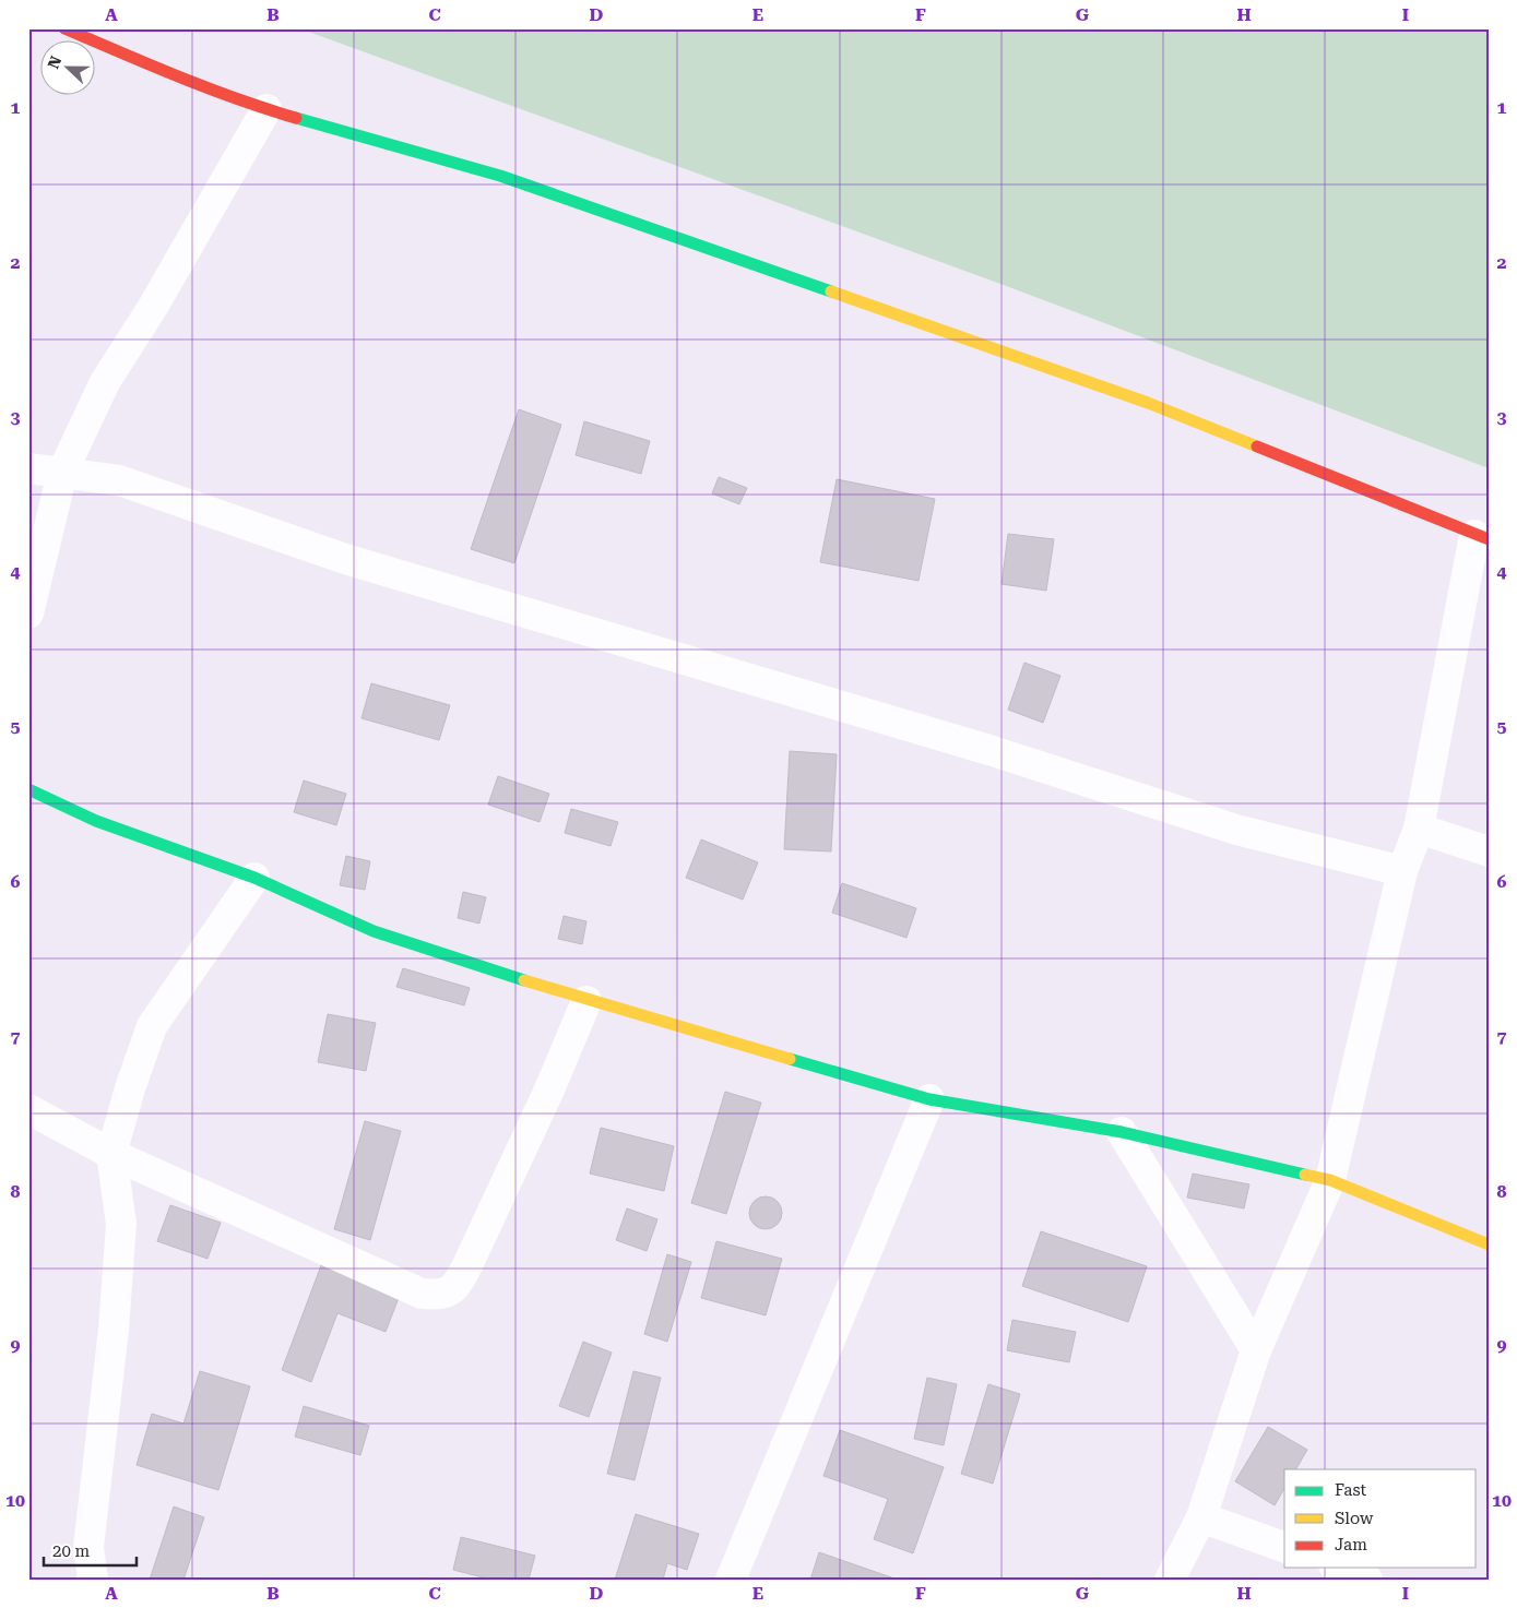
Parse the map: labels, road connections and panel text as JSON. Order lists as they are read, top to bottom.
{
  "legend": ["Fast", "Slow", "Jam"],
  "scale_bar": "20 m",
  "north": "left",
  "grid": {
    "columns": [
      "A",
      "B",
      "C",
      "D",
      "E",
      "F",
      "G",
      "H",
      "I"
    ],
    "rows": [
      "1",
      "2",
      "3",
      "4",
      "5",
      "6",
      "7",
      "8",
      "9",
      "10"
    ]
  }
}
